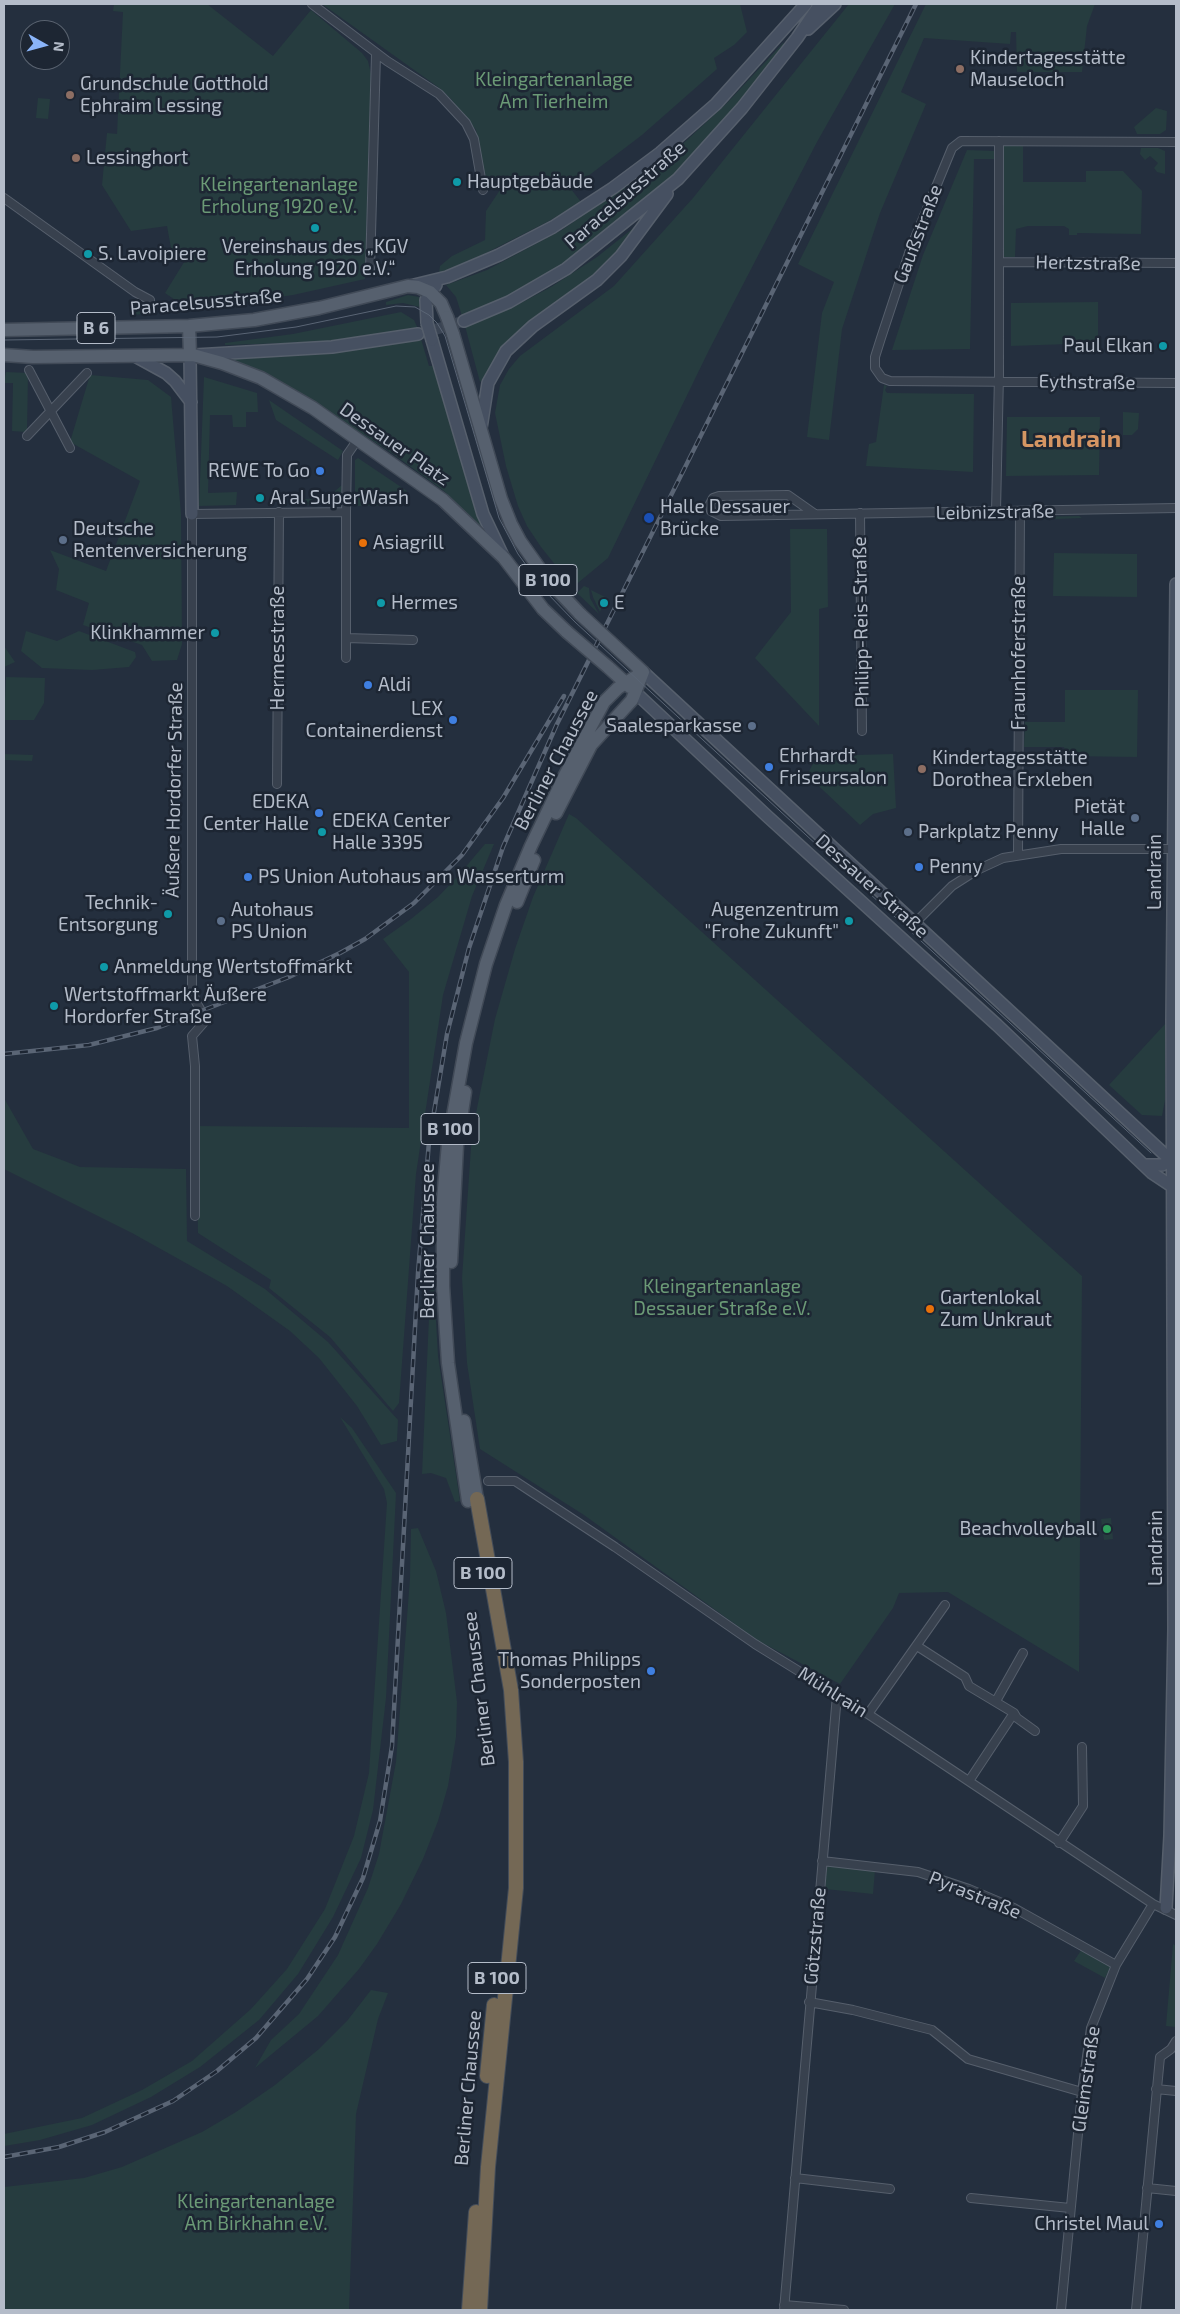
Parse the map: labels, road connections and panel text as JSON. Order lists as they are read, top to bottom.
{
  "streets": {
    "highway": ["B 100", "Berliner Chaussee"],
    "main road": [
      "Paracelsusstraße",
      "B 6",
      "Dessauer Platz",
      "Äußere Hordorfer Straße",
      "Landrain",
      "Dessauer Straße"
    ],
    "street": [
      "Gaußstraße",
      "Hertzstraße",
      "Eythstraße",
      "Leibnizstraße",
      "Philipp-Reis-Straße",
      "Hermesstraße",
      "Fraunhoferstraße",
      "Mühlrain",
      "Pyrastraße",
      "Götzstraße",
      "Gleimstraße"
    ]
  },
  "crossings": [
    ["Paracelsusstraße", "B 100"],
    ["Gaußstraße", "Eythstraße"],
    ["B 6", "Dessauer Platz"],
    ["B 6", "Äußere Hordorfer Straße"],
    ["Dessauer Platz", "B 100"],
    ["Dessauer Platz", "Äußere Hordorfer Straße"],
    ["Dessauer Platz", "Dessauer Straße"],
    ["Leibnizstraße", "Philipp-Reis-Straße"],
    ["Leibnizstraße", "Fraunhoferstraße"],
    ["B 100", "Dessauer Straße"],
    ["Berliner Chaussee", "Dessauer Straße"],
    ["Landrain", "Dessauer Straße"],
    ["Landrain", "Mühlrain"],
    ["Mühlrain", "Götzstraße"],
    ["Mühlrain", "Gleimstraße"],
    ["Pyrastraße", "Götzstraße"],
    ["Pyrastraße", "Gleimstraße"]
  ],
  "districts": ["Landrain"],
  "parks": [
    "Kleingartenanlage Am Tierheim",
    "Kleingartenanlage Erholung 1920 e.V.",
    "Kleingartenanlage Dessauer Straße e.V.",
    "Kleingartenanlage Am Birkhahn e.V."
  ],
  "places": [
    "Kindertagesstätte Mauseloch",
    "Grundschule Gotthold Ephraim Lessing",
    "Lessinghort",
    "Hauptgebäude",
    "Vereinshaus des „KGV Erholung 1920 e.V.“",
    "S. Lavoipiere",
    "Paul Elkan",
    "REWE To Go",
    "Aral SuperWash",
    "Halle Dessauer Brücke",
    "Deutsche Rentenversicherung",
    "Asiagrill",
    "Hermes",
    "E",
    "Klinkhammer",
    "Aldi",
    "LEX Containerdienst",
    "Saalesparkasse",
    "Ehrhardt Friseursalon",
    "Kindertagesstätte Dorothea Erxleben",
    "EDEKA Center Halle",
    "Pietät Halle",
    "EDEKA Center Halle 3395",
    "Parkplatz Penny",
    "Penny",
    "PS Union Autohaus am Wasserturm",
    "Technik- Entsorgung",
    "Autohaus PS Union",
    "Augenzentrum \"Frohe Zukunft\"",
    "Anmeldung Wertstoffmarkt",
    "Wertstoffmarkt Äußere Hordorfer Straße",
    "Gartenlokal Zum Unkraut",
    "Beachvolleyball",
    "Thomas Philipps Sonderposten",
    "Christel Maul"
  ],
  "north": "right"
}
